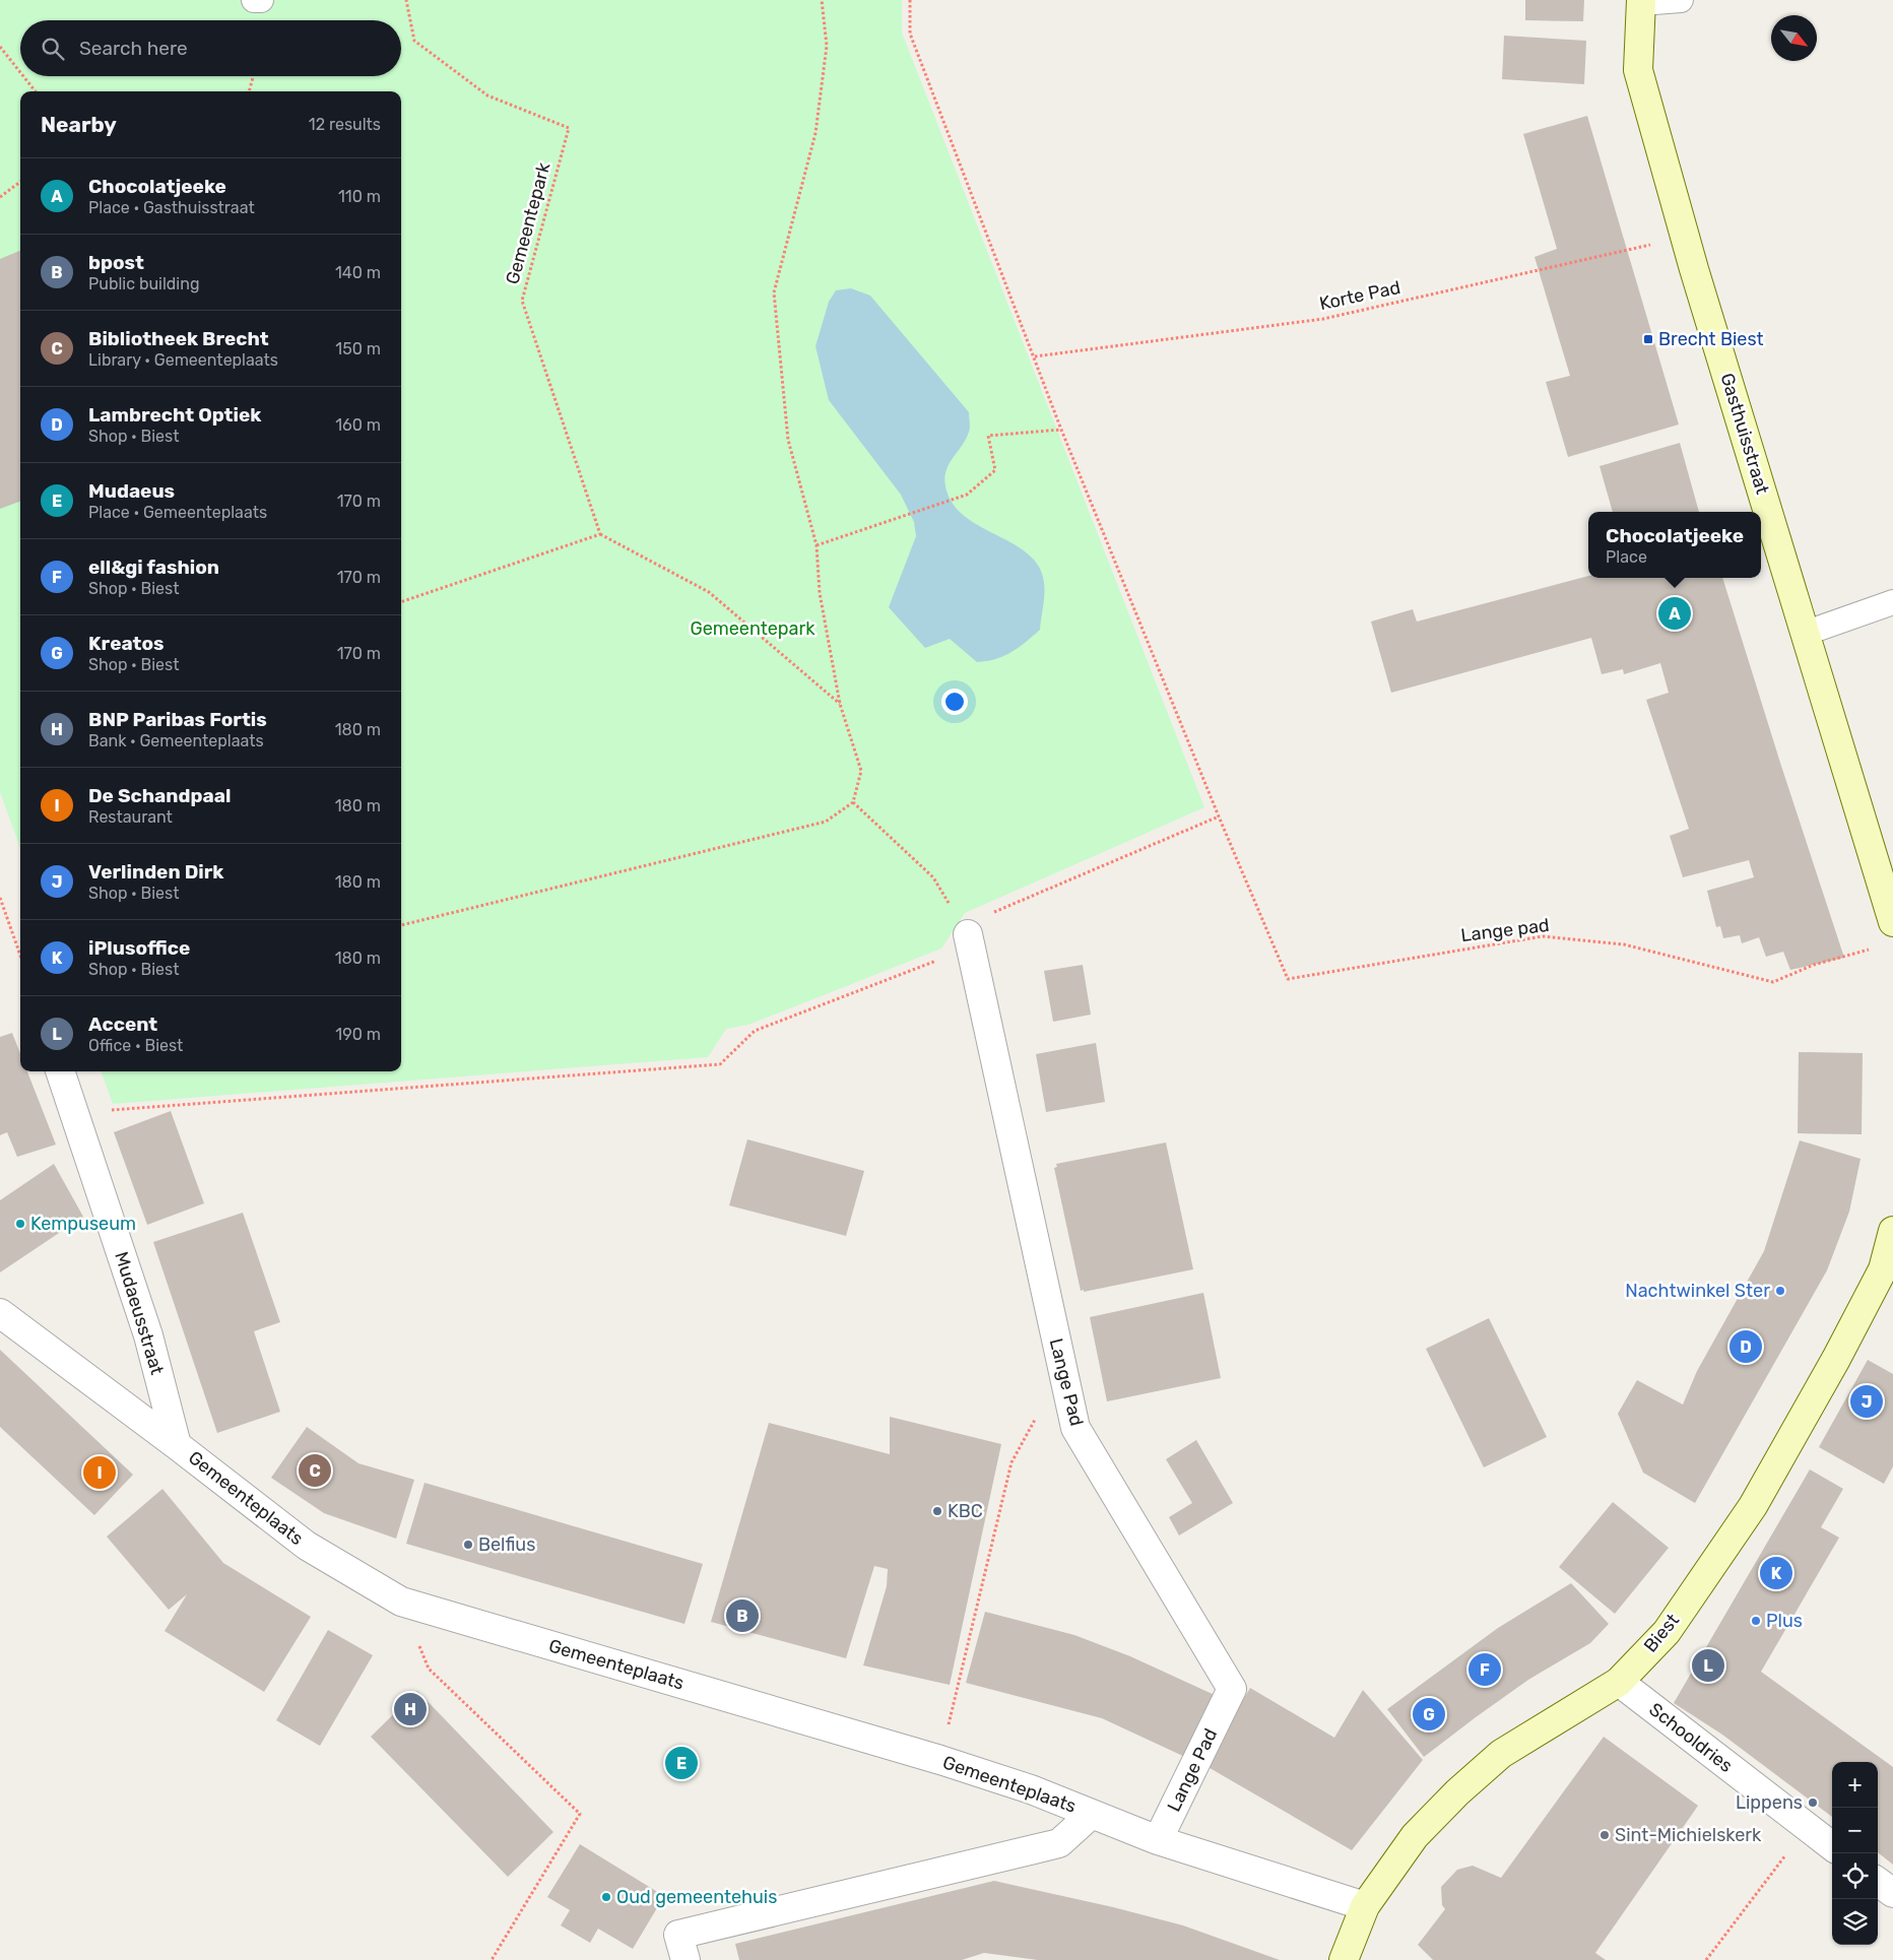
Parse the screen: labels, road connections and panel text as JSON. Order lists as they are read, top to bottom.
{
  "streets": {
    "main road": ["Gasthuisstraat", "Biest"],
    "street": [
      "Mudaeusstraat",
      "Lange Pad",
      "Gemeenteplaats",
      "Schooldries"
    ],
    "path": ["Gemeentepark", "Korte Pad", "Lange pad"]
  },
  "crossings": [
    ["Korte Pad", "Gasthuisstraat"],
    ["Mudaeusstraat", "Gemeenteplaats"],
    ["Lange Pad", "Gemeenteplaats"],
    ["Gemeenteplaats", "Biest"],
    ["Biest", "Schooldries"]
  ],
  "parks": ["Gemeentepark"],
  "places": {
    "transit": ["Brecht Biest"],
    "other": [
      "Kempuseum",
      "Nachtwinkel Ster",
      "KBC",
      "Belfius",
      "Plus",
      "Lippens",
      "Sint-Michielskerk",
      "Oud gemeentehuis"
    ]
  },
  "north": "bottom right",
  "page": {
    "search": "Search here",
    "heading": ["Nearby", "12 results"],
    "list": [
      {
        "mark": "A",
        "name": "Chocolatjeeke",
        "note": "Place · Gasthuisstraat",
        "value": "110 m"
      },
      {
        "mark": "B",
        "name": "bpost",
        "note": "Public building",
        "value": "140 m"
      },
      {
        "mark": "C",
        "name": "Bibliotheek Brecht",
        "note": "Library · Gemeenteplaats",
        "value": "150 m"
      },
      {
        "mark": "D",
        "name": "Lambrecht Optiek",
        "note": "Shop · Biest",
        "value": "160 m"
      },
      {
        "mark": "E",
        "name": "Mudaeus",
        "note": "Place · Gemeenteplaats",
        "value": "170 m"
      },
      {
        "mark": "F",
        "name": "ell&gi fashion",
        "note": "Shop · Biest",
        "value": "170 m"
      },
      {
        "mark": "G",
        "name": "Kreatos",
        "note": "Shop · Biest",
        "value": "170 m"
      },
      {
        "mark": "H",
        "name": "BNP Paribas Fortis",
        "note": "Bank · Gemeenteplaats",
        "value": "180 m"
      },
      {
        "mark": "I",
        "name": "De Schandpaal",
        "note": "Restaurant",
        "value": "180 m"
      },
      {
        "mark": "J",
        "name": "Verlinden Dirk",
        "note": "Shop · Biest",
        "value": "180 m"
      },
      {
        "mark": "K",
        "name": "iPlusoffice",
        "note": "Shop · Biest",
        "value": "180 m"
      },
      {
        "mark": "L",
        "name": "Accent",
        "note": "Office · Biest",
        "value": "190 m"
      }
    ],
    "popup": ["Chocolatjeeke", "Place"],
    "pins": [
      "A",
      "D",
      "J",
      "C",
      "I",
      "K",
      "B",
      "L",
      "F",
      "H",
      "G",
      "E"
    ],
    "map_buttons": ["+", "−"]
  }
}
